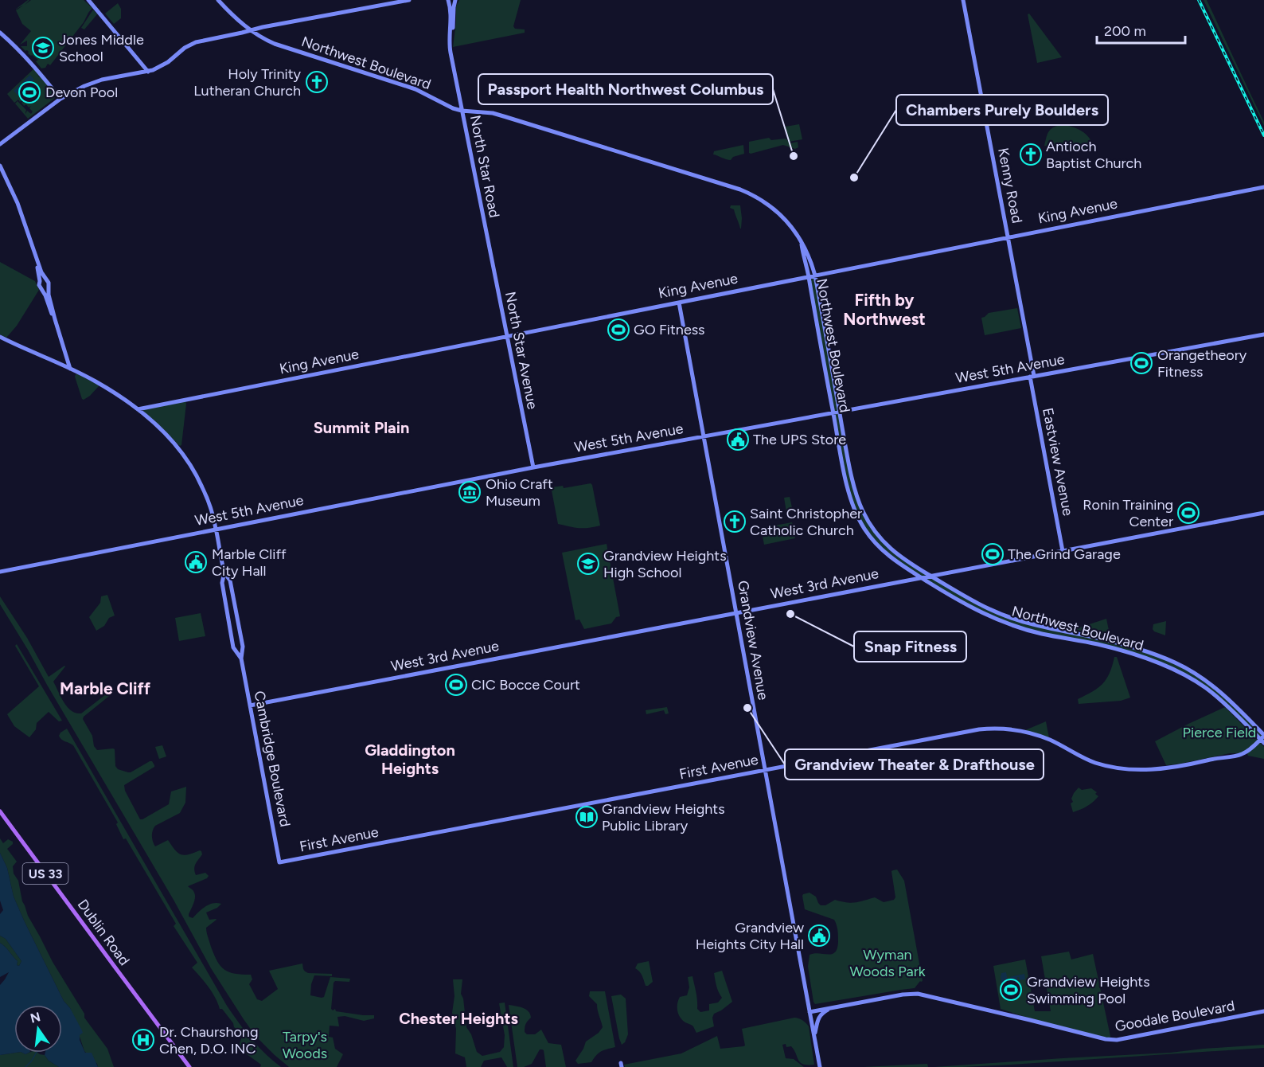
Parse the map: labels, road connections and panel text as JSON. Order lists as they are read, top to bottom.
{
  "streets": {
    "main road": ["US 33", "Dublin Road"],
    "street": [
      "Northwest Boulevard",
      "North Star Road",
      "Kenny Road",
      "King Avenue",
      "North Star Avenue",
      "West 5th Avenue",
      "Eastview Avenue",
      "West 3rd Avenue",
      "Grandview Avenue",
      "Cambridge Boulevard",
      "First Avenue",
      "Goodale Boulevard"
    ]
  },
  "crossings": [
    ["Northwest Boulevard", "North Star Road"],
    ["Northwest Boulevard", "King Avenue"],
    ["Northwest Boulevard", "West 5th Avenue"],
    ["Northwest Boulevard", "West 3rd Avenue"],
    ["Northwest Boulevard", "First Avenue"],
    ["North Star Road", "North Star Avenue"],
    ["Kenny Road", "King Avenue"],
    ["Kenny Road", "West 5th Avenue"],
    ["Kenny Road", "Eastview Avenue"],
    ["King Avenue", "North Star Avenue"],
    ["King Avenue", "Grandview Avenue"],
    ["King Avenue", "Cambridge Boulevard"],
    ["North Star Avenue", "West 5th Avenue"],
    ["West 5th Avenue", "Eastview Avenue"],
    ["West 5th Avenue", "Grandview Avenue"],
    ["West 5th Avenue", "Cambridge Boulevard"],
    ["Eastview Avenue", "West 3rd Avenue"],
    ["West 3rd Avenue", "Grandview Avenue"],
    ["West 3rd Avenue", "Cambridge Boulevard"],
    ["Grandview Avenue", "First Avenue"],
    ["Grandview Avenue", "Goodale Boulevard"],
    ["Cambridge Boulevard", "First Avenue"]
  ],
  "districts": [
    "Fifth by Northwest",
    "Summit Plain",
    "Marble Cliff",
    "Gladdington Heights",
    "Chester Heights"
  ],
  "parks": ["Pierce Field", "Wyman Woods Park", "Tarpy's Woods"],
  "places": {
    "school or university": ["Jones Middle School", "Grandview Heights High School"],
    "church": ["Holy Trinity Lutheran Church", "Antioch Baptist Church", "Saint Christopher Catholic Church"],
    "sports": [
      "Devon Pool",
      "GO Fitness",
      "Orangetheory Fitness",
      "Ronin Training Center",
      "The Grind Garage",
      "CIC Bocce Court",
      "Grandview Heights Swimming Pool"
    ],
    "other": [
      "Passport Health Northwest Columbus",
      "Chambers Purely Boulders",
      "Snap Fitness",
      "Grandview Theater & Drafthouse"
    ],
    "public building": ["The UPS Store", "Marble Cliff City Hall", "Grandview Heights City Hall"],
    "museum": ["Ohio Craft Museum"],
    "library": ["Grandview Heights Public Library"],
    "hospital": ["Dr. Chaurshong Chen, D.O. INC"]
  },
  "scale_bar": "200 m",
  "north": "top"
}
